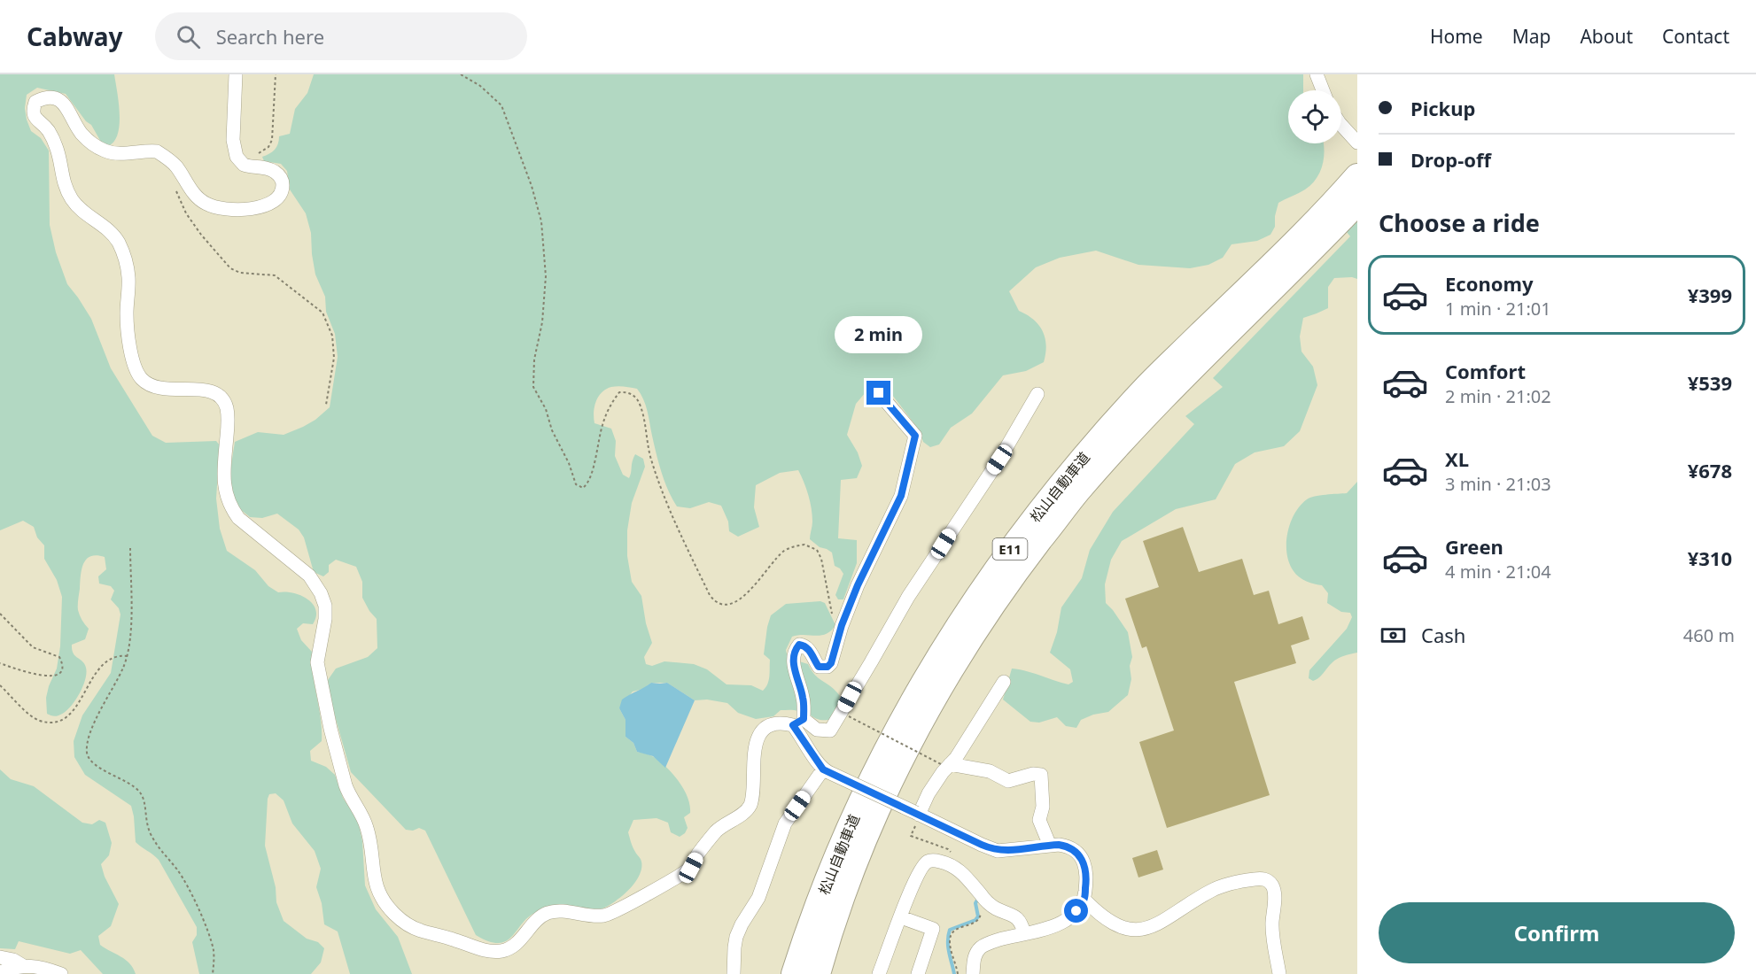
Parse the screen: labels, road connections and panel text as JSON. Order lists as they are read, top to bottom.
{
  "streets": {
    "highway": ["松山自動車道", "E11"]
  },
  "page": {
    "header": "Cabway",
    "search": "Search here",
    "nav": [
      "Home",
      "Map",
      "About",
      "Contact"
    ],
    "banner": ["Pickup", "Drop-off"],
    "heading": "Choose a ride",
    "list": [
      {
        "name": "Economy",
        "note": "1 min · 21:01",
        "value": "¥399"
      },
      {
        "name": "Comfort",
        "note": "2 min · 21:02",
        "value": "¥539"
      },
      {
        "name": "XL",
        "note": "3 min · 21:03",
        "value": "¥678"
      },
      {
        "name": "Green",
        "note": "4 min · 21:04",
        "value": "¥310"
      }
    ],
    "bubble": "2 min",
    "pay": ["Cash", "460 m"],
    "buttons": "Confirm"
  }
}
